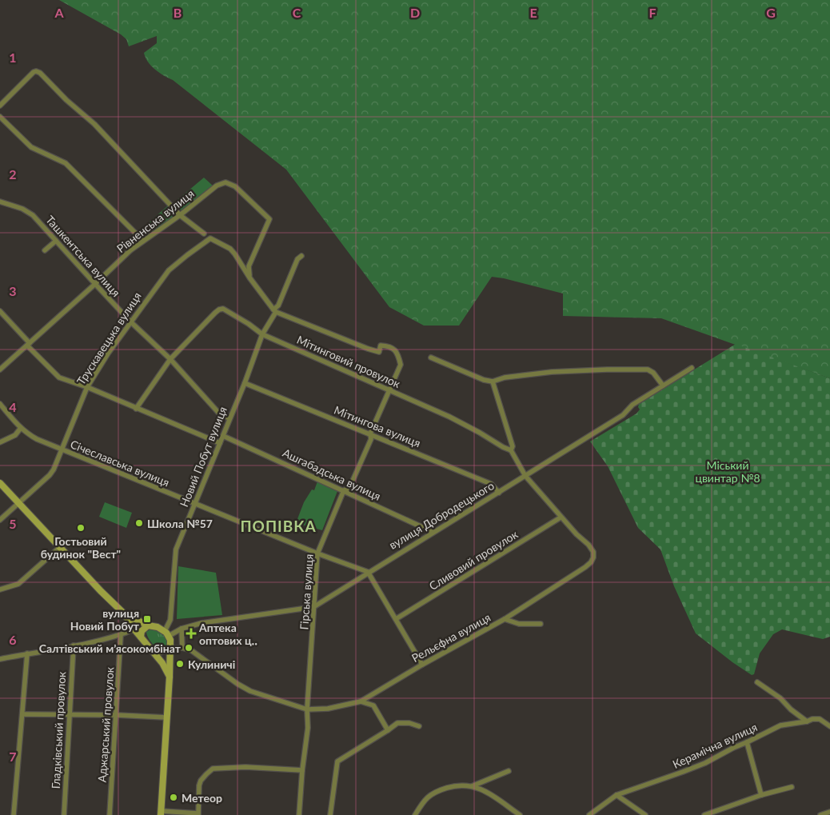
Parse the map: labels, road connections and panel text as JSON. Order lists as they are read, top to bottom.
{
  "streets": {
    "main road": ["Новий Побут вулиця"],
    "street": [
      "Рівненська вулиця",
      "Ташкентська вулиця",
      "Трускавецька вулиця",
      "Мітинговий провулок",
      "Мітингова вулиця",
      "Січеславська вулиця",
      "Ашгабадська вулиця",
      "вулиця Добродецького",
      "Сливовий провулок",
      "Гірська вулиця",
      "Рельєфна вулиця",
      "Аджарський провулок",
      "Гладківський провулок",
      "Керамічна вулиця"
    ]
  },
  "crossings": [
    ["Рівненська вулиця", "Ташкентська вулиця"],
    ["Рівненська вулиця", "Трускавецька вулиця"],
    ["Ташкентська вулиця", "Трускавецька вулиця"],
    ["Ташкентська вулиця", "Мітинговий провулок"],
    ["Ташкентська вулиця", "Новий Побут вулиця"],
    ["Трускавецька вулиця", "Січеславська вулиця"],
    ["Мітинговий провулок", "Новий Побут вулиця"],
    ["Мітинговий провулок", "Гірська вулиця"],
    ["Мітингова вулиця", "Новий Побут вулиця"],
    ["Мітингова вулиця", "вулиця Добродецького"],
    ["Мітингова вулиця", "Гірська вулиця"],
    ["Новий Побут вулиця", "Січеславська вулиця"],
    ["Новий Побут вулиця", "Ашгабадська вулиця"],
    ["Новий Побут вулиця", "вулиця Добродецького"],
    ["Новий Побут вулиця", "Гірська вулиця"],
    ["Січеславська вулиця", "вулиця Добродецького"],
    ["Січеславська вулиця", "Гірська вулиця"],
    ["Ашгабадська вулиця", "вулиця Добродецького"],
    ["Ашгабадська вулиця", "Гірська вулиця"],
    ["вулиця Добродецького", "Гірська вулиця"],
    ["Сливовий провулок", "Рельєфна вулиця"],
    ["Гірська вулиця", "Рельєфна вулиця"]
  ],
  "districts": ["ПОПІВКА"],
  "parks": ["Міський цвинтар №8"],
  "places": {
    "other": [
      "Школа №57",
      "Гостьовий будинок \"Вест\"",
      "Салтівський м’ясокомбінат",
      "Кулиничі",
      "Метеор"
    ],
    "transit": ["вулиця Новий Побут"],
    "health": ["Аптека оптових ц‥"]
  },
  "grid": {
    "columns": [
      "A",
      "B",
      "C",
      "D",
      "E",
      "F",
      "G"
    ],
    "rows": [
      "1",
      "2",
      "3",
      "4",
      "5",
      "6",
      "7"
    ]
  }
}
